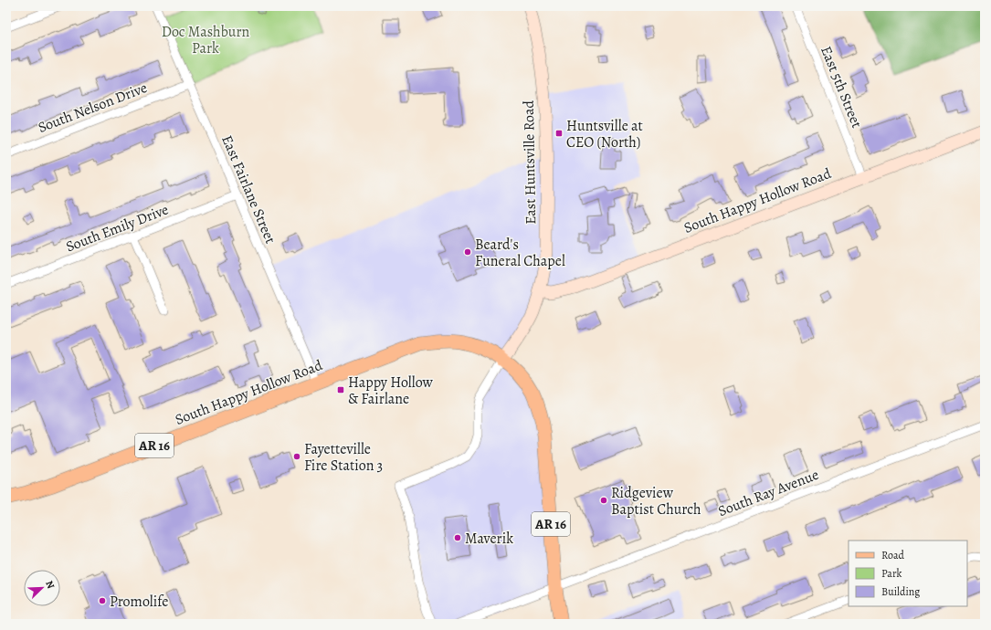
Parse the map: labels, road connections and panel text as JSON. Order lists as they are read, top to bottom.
{
  "streets": {
    "main road": ["South Happy Hollow Road", "AR 16"],
    "street": [
      "East 5th Street",
      "South Nelson Drive",
      "East Huntsville Road",
      "East Fairlane Street",
      "South Emily Drive",
      "South Ray Avenue"
    ]
  },
  "crossings": [
    ["East 5th Street", "South Happy Hollow Road"],
    ["South Nelson Drive", "East Fairlane Street"],
    ["East Huntsville Road", "South Happy Hollow Road"],
    ["East Huntsville Road", "AR 16"],
    ["East Fairlane Street", "South Happy Hollow Road"],
    ["East Fairlane Street", "South Emily Drive"],
    ["South Happy Hollow Road", "AR 16"],
    ["AR 16", "South Ray Avenue"]
  ],
  "parks": ["Doc Mashburn Park"],
  "places": {
    "transit": ["Huntsville at CEO (North)", "Happy Hollow & Fairlane"],
    "other": [
      "Beard's Funeral Chapel",
      "Fayetteville Fire Station 3",
      "Ridgeview Baptist Church",
      "Maverik",
      "Promolife"
    ]
  },
  "legend": ["Road", "Park", "Building"],
  "north": "top right"
}
